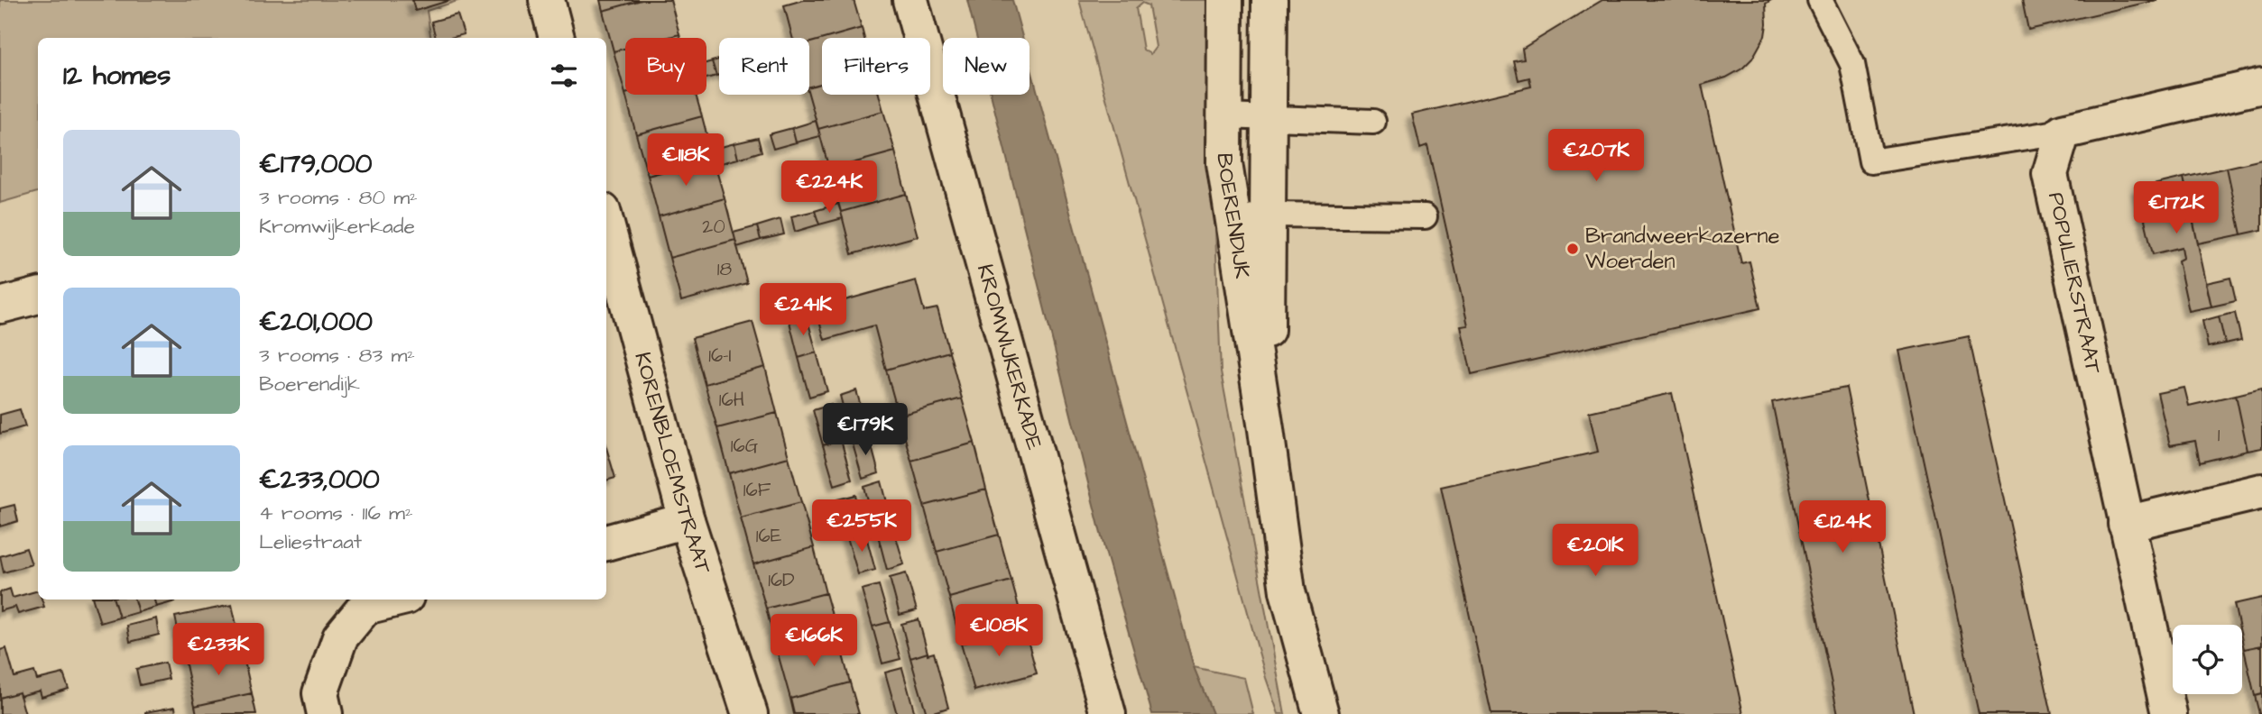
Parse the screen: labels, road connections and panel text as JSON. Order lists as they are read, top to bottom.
{
  "streets": {
    "street": [
      "BOERENDIJK",
      "POPULIERSTRAAT",
      "KROMWIJKERKADE",
      "KORENBLOEMSTRAAT"
    ]
  },
  "places": ["Brandweerkazerne Woerden"],
  "house_numbers": [
    "20",
    "18",
    "16-I",
    "16H",
    "1",
    "16G",
    "16F",
    "16E",
    "16D"
  ],
  "page": {
    "chip": [
      "Buy",
      "Rent",
      "Filters",
      "New"
    ],
    "heading": "12 homes",
    "list": [
      {
        "name": "€179,000",
        "note": "3 rooms · 80 m² · Kromwijkerkade"
      },
      {
        "name": "€201,000",
        "note": "3 rooms · 83 m² · Boerendijk"
      },
      {
        "name": "€233,000",
        "note": "4 rooms · 116 m² · Leliestraat"
      }
    ],
    "price": [
      "€207K",
      "€118K",
      "€224K",
      "€172K",
      "€241K",
      "€179K",
      "€255K",
      "€124K",
      "€201K",
      "€108K",
      "€166K",
      "€233K"
    ]
  }
}
